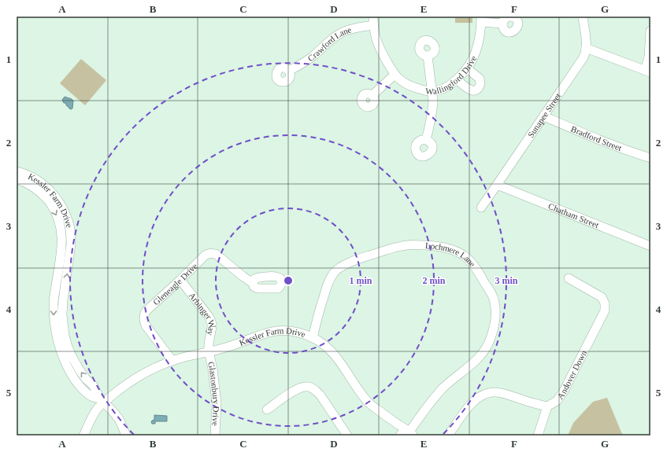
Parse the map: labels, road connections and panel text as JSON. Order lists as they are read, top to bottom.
{
  "streets": {
    "street": [
      "Crawford Lane",
      "Wallingford Drive",
      "Sunapee Street",
      "Bradford Street",
      "Kessler Farm Drive",
      "Chatham Street",
      "Lochmere Lane",
      "Gleneagle Drive",
      "Arbinger Way",
      "Andover Down",
      "Glastonbury Drive"
    ]
  },
  "crossings": [
    ["Crawford Lane", "Wallingford Drive"],
    ["Sunapee Street", "Bradford Street"],
    ["Sunapee Street", "Chatham Street"],
    ["Kessler Farm Drive", "Lochmere Lane"],
    ["Kessler Farm Drive", "Gleneagle Drive"],
    ["Kessler Farm Drive", "Arbinger Way"],
    ["Kessler Farm Drive", "Glastonbury Drive"],
    ["Gleneagle Drive", "Arbinger Way"],
    ["Arbinger Way", "Glastonbury Drive"]
  ],
  "grid": {
    "columns": [
      "A",
      "B",
      "C",
      "D",
      "E",
      "F",
      "G"
    ],
    "rows": [
      "1",
      "2",
      "3",
      "4",
      "5"
    ]
  },
  "rings": ["1 min", "2 min", "3 min"]
}
